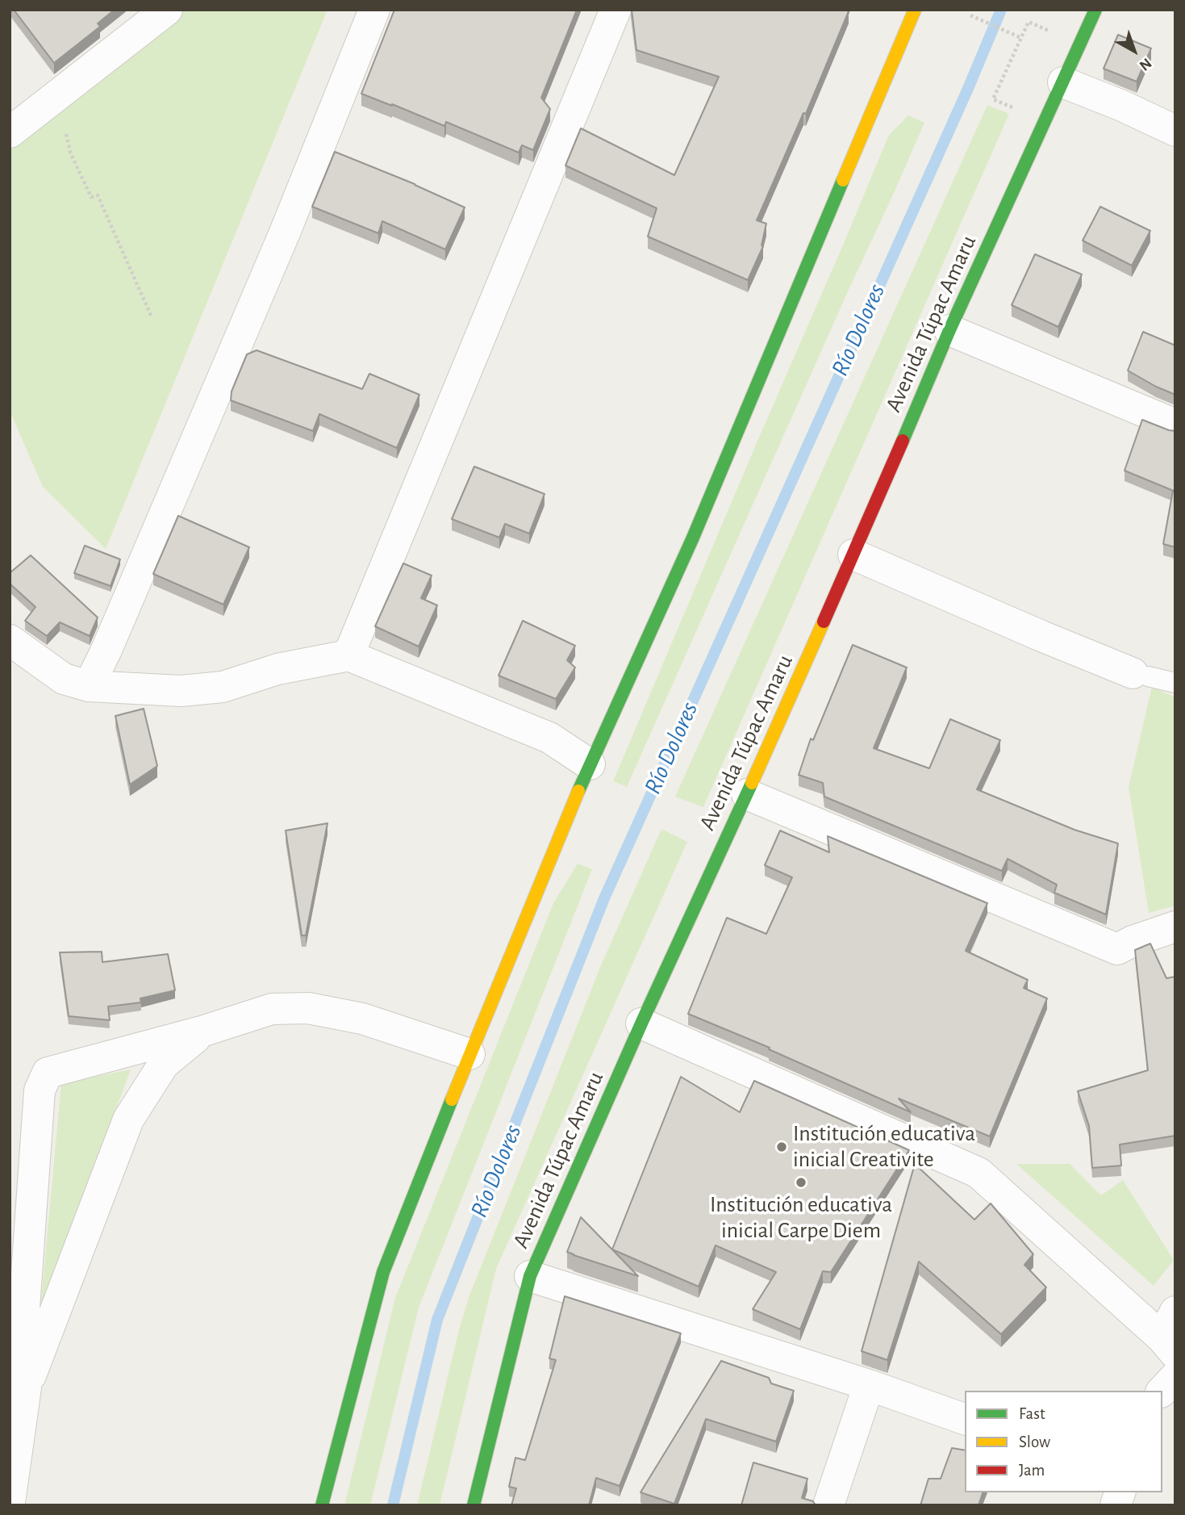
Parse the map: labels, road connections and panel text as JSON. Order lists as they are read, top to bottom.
{
  "streets": {
    "street": ["Avenida Túpac Amaru"]
  },
  "water": ["Río Dolores"],
  "places": ["Institución educativa inicial Creativite", "Institución educativa inicial Carpe Diem"],
  "legend": ["Fast", "Slow", "Jam"],
  "north": "bottom right"
}
